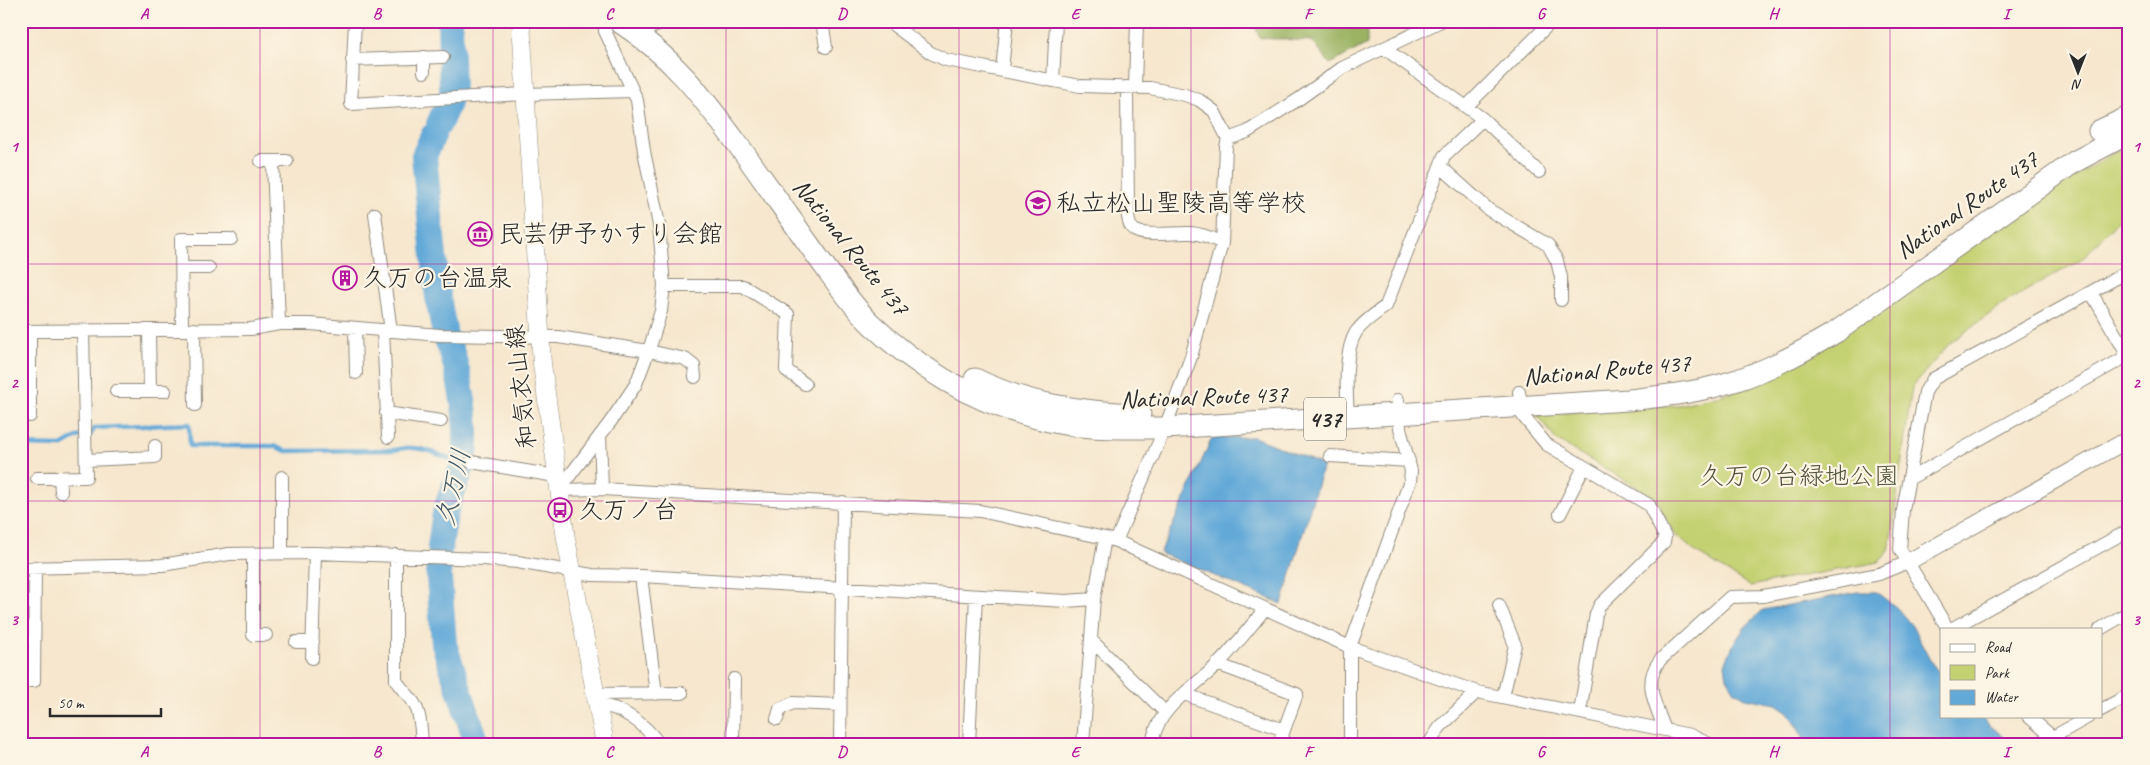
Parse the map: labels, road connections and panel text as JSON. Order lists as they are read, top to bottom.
{
  "streets": {
    "highway": ["National Route 437", "437"],
    "main road": ["和気衣山線"]
  },
  "water": ["久万川"],
  "parks": ["久万の台緑地公園"],
  "places": {
    "school or university": ["私立松山聖陵高等学校"],
    "museum": ["民芸伊予かすり会館"],
    "building": ["久万の台温泉"],
    "bus stop": ["久万ノ台"]
  },
  "legend": ["Road", "Park", "Water"],
  "scale_bar": "50 m",
  "north": "bottom",
  "grid": {
    "columns": [
      "A",
      "B",
      "C",
      "D",
      "E",
      "F",
      "G",
      "H",
      "I"
    ],
    "rows": ["1", "2", "3"]
  }
}
